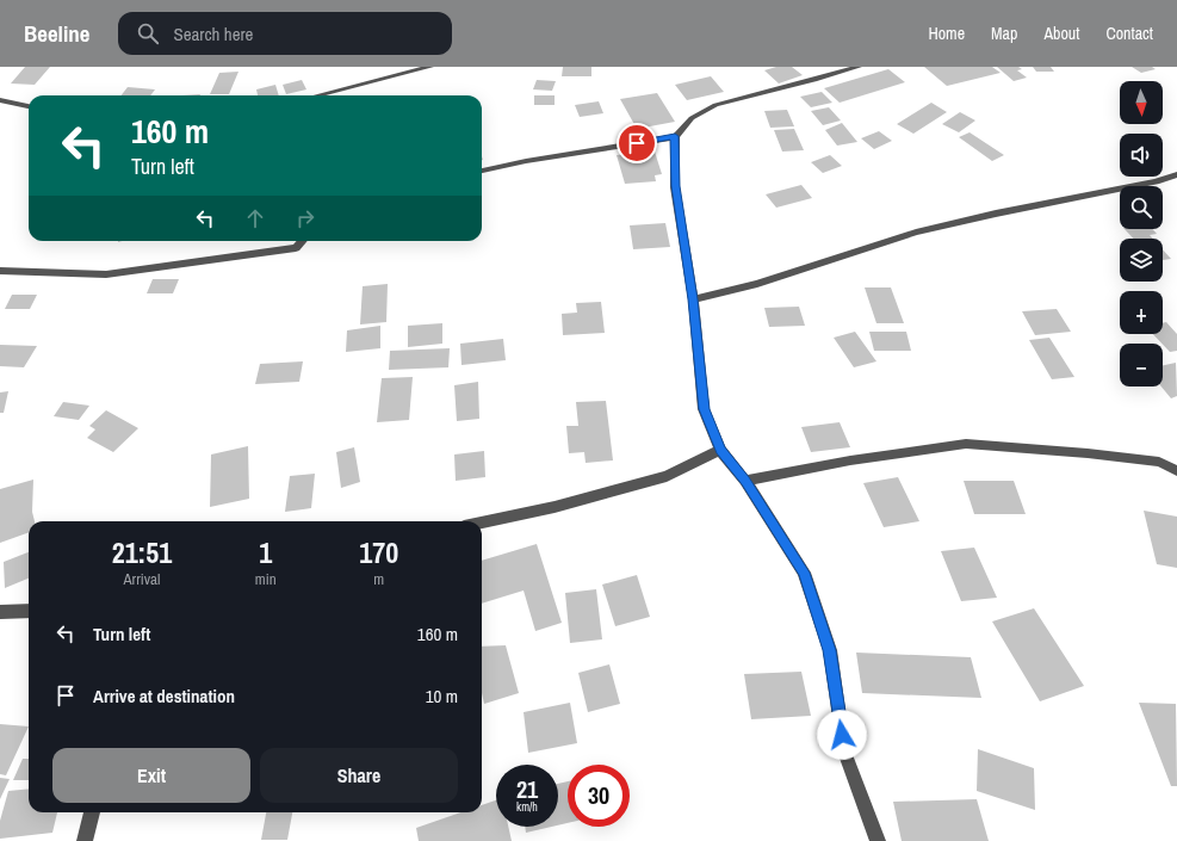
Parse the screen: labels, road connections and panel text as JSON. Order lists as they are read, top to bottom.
{
  "north": "bottom",
  "page": {
    "header": "Beeline",
    "search": "Search here",
    "nav": [
      "Home",
      "Map",
      "About",
      "Contact"
    ],
    "map_buttons": ["+", "−"],
    "turn": ["160 m", "Turn left"],
    "eta": [
      "21:51",
      "Arrival",
      "1",
      "min",
      "170",
      "m"
    ],
    "list": [
      {
        "name": "Turn left",
        "value": "160 m"
      },
      {
        "name": "Arrive at destination",
        "value": "10 m"
      }
    ],
    "buttons": ["Exit", "Share"],
    "speed": "21 km/h",
    "limit": "30"
  }
}
